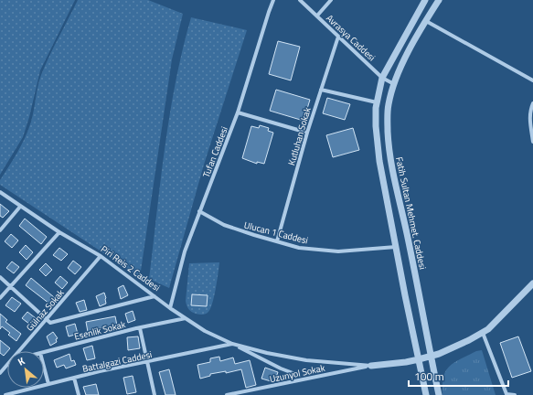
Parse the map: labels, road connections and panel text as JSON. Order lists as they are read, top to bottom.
{
  "streets": {
    "street": [
      "Avrasya Caddesi",
      "Kutluhan Sokak",
      "Tufan Caddesi",
      "Fatih Sultan Mehmet. Caddesi",
      "Ulucan 1 Caddesi",
      "Piri Reis 2 Caddesi",
      "Gülnaz Sokak",
      "Esenlik Sokak",
      "Battalgazi Caddesi",
      "Uzunyol Sokak"
    ]
  },
  "crossings": [
    ["Avrasya Caddesi", "Kutluhan Sokak"],
    ["Avrasya Caddesi", "Fatih Sultan Mehmet. Caddesi"],
    ["Kutluhan Sokak", "Ulucan 1 Caddesi"],
    ["Tufan Caddesi", "Ulucan 1 Caddesi"],
    ["Tufan Caddesi", "Piri Reis 2 Caddesi"],
    ["Fatih Sultan Mehmet. Caddesi", "Ulucan 1 Caddesi"],
    ["Fatih Sultan Mehmet. Caddesi", "Piri Reis 2 Caddesi"],
    ["Piri Reis 2 Caddesi", "Gülnaz Sokak"],
    ["Piri Reis 2 Caddesi", "Esenlik Sokak"],
    ["Piri Reis 2 Caddesi", "Battalgazi Caddesi"],
    ["Piri Reis 2 Caddesi", "Uzunyol Sokak"]
  ],
  "scale_bar": "100 m",
  "north": "top left"
}
